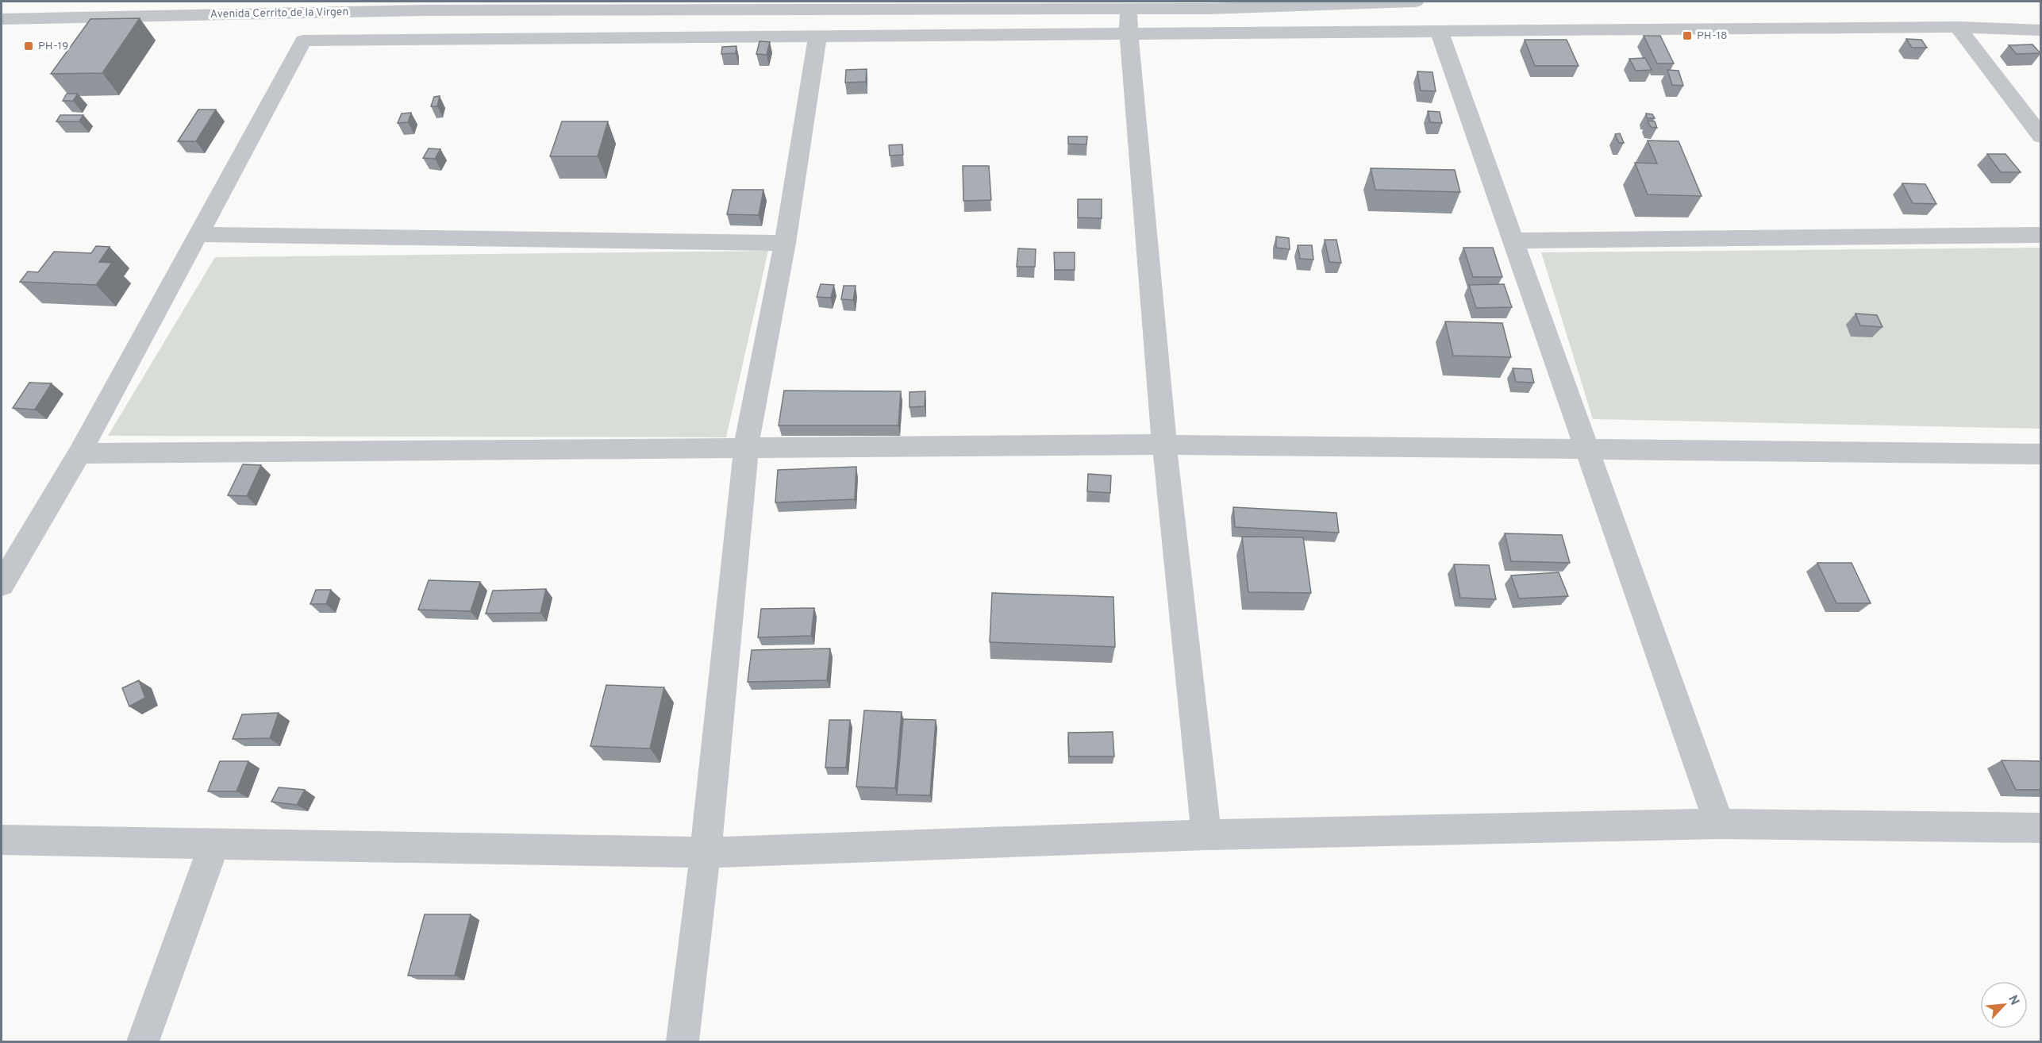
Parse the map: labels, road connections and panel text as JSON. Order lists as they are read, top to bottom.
{
  "streets": {
    "street": ["Avenida Cerrito de la Virgen"]
  },
  "places": {
    "transit": ["PH-18", "PH-19"]
  },
  "north": "top right"
}
